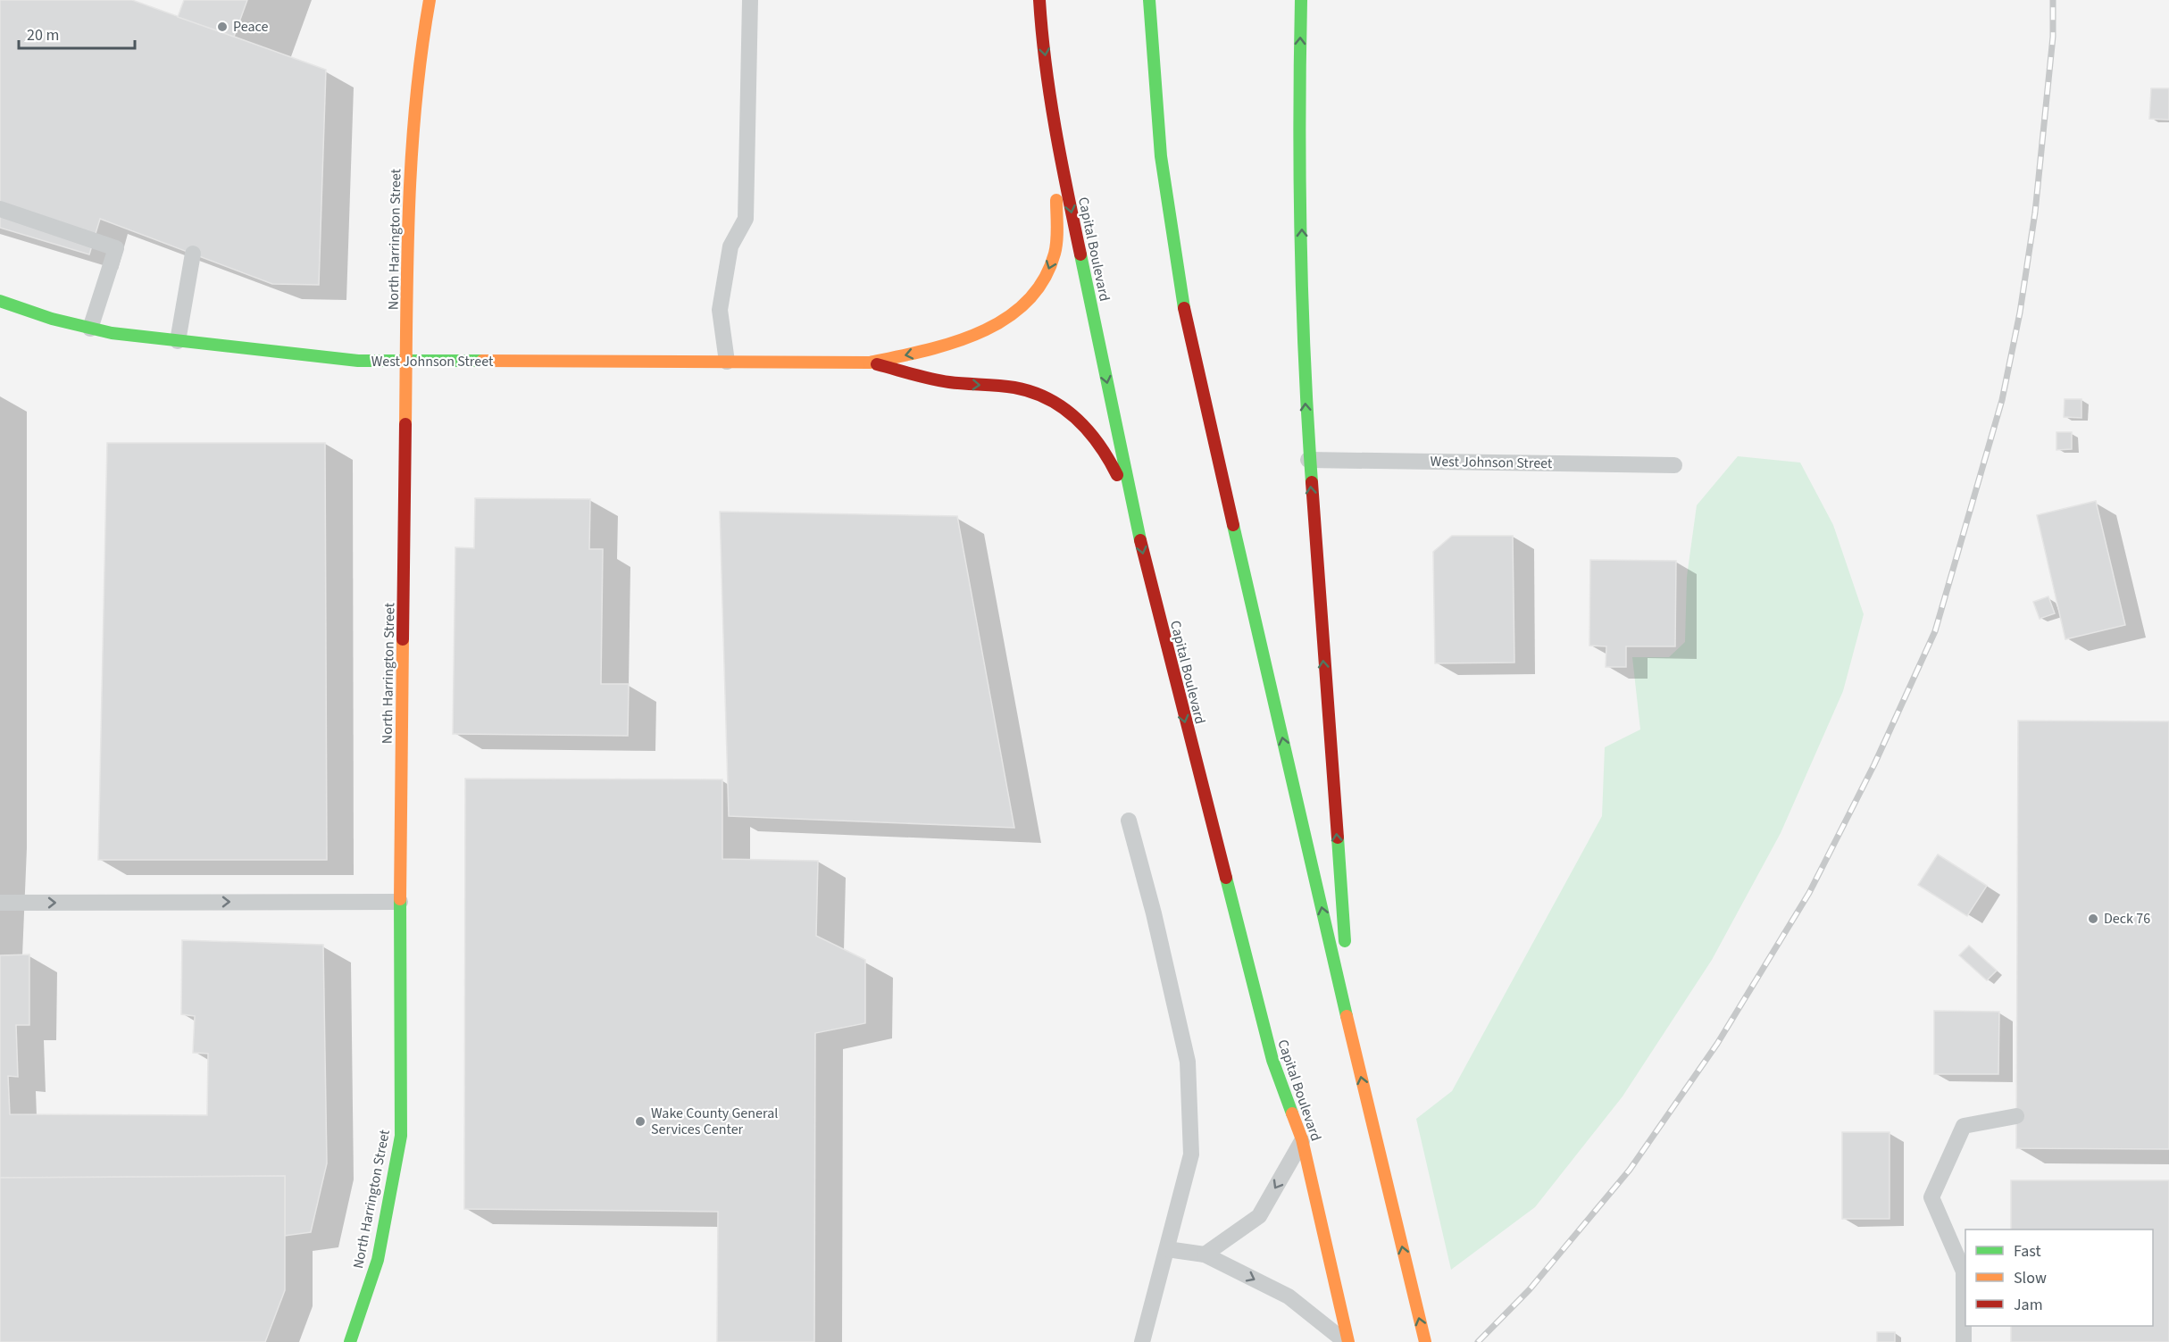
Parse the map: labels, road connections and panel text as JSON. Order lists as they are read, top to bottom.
{
  "streets": {
    "main road": ["North Harrington Street", "Capital Boulevard", "West Johnson Street"]
  },
  "crossings": [
    ["North Harrington Street", "West Johnson Street"]
  ],
  "places": ["Peace", "Deck 76", "Wake County General Services Center"],
  "legend": ["Fast", "Slow", "Jam"],
  "scale_bar": "20 m"
}
